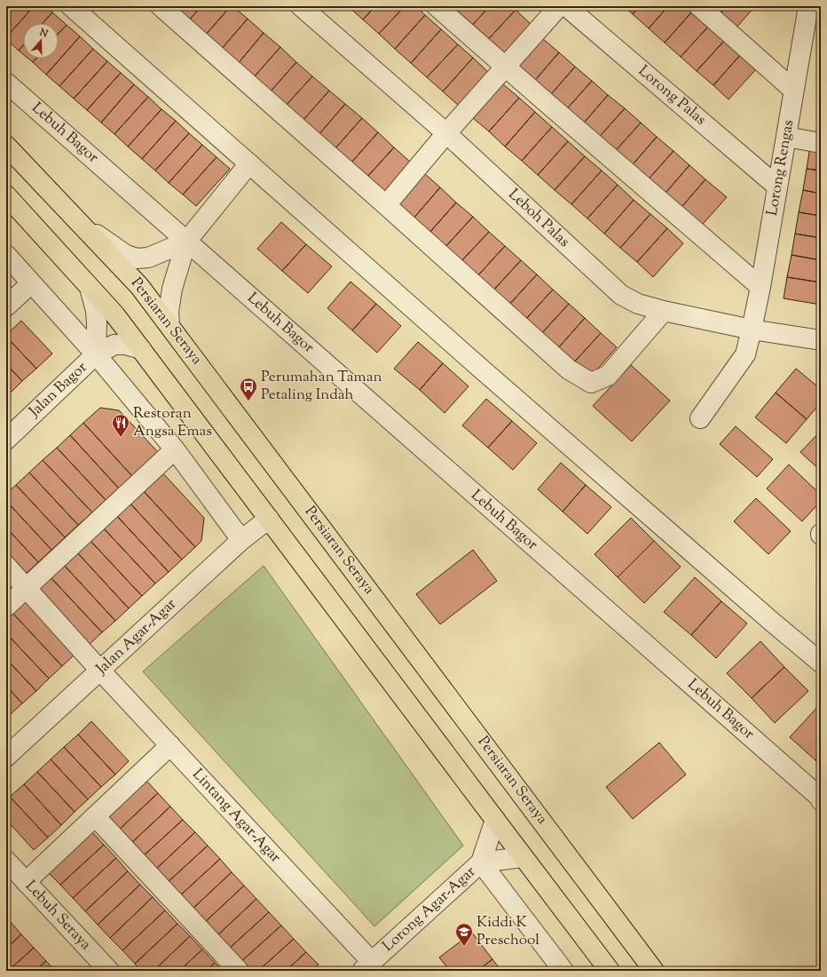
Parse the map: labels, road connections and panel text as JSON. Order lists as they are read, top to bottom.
{
  "streets": {
    "main road": ["Persiaran Seraya"],
    "street": [
      "Lorong Palas",
      "Lebuh Bagor",
      "Lorong Rengas",
      "Leboh Palas",
      "Jalan Bagor",
      "Jalan Agar-Agar",
      "Lintang Agar-Agar",
      "Lorong Agar-Agar",
      "Lebuh Seraya"
    ]
  },
  "crossings": [
    ["Lorong Palas", "Lorong Rengas"],
    ["Lorong Rengas", "Leboh Palas"],
    ["Jalan Agar-Agar", "Lintang Agar-Agar"],
    ["Lintang Agar-Agar", "Lorong Agar-Agar"]
  ],
  "places": {
    "bus stop": ["Perumahan Taman Petaling Indah"],
    "restaurant": ["Restoran Angsa Emas"],
    "school or university": ["Kiddi K Preschool"]
  },
  "north": "top"
}
